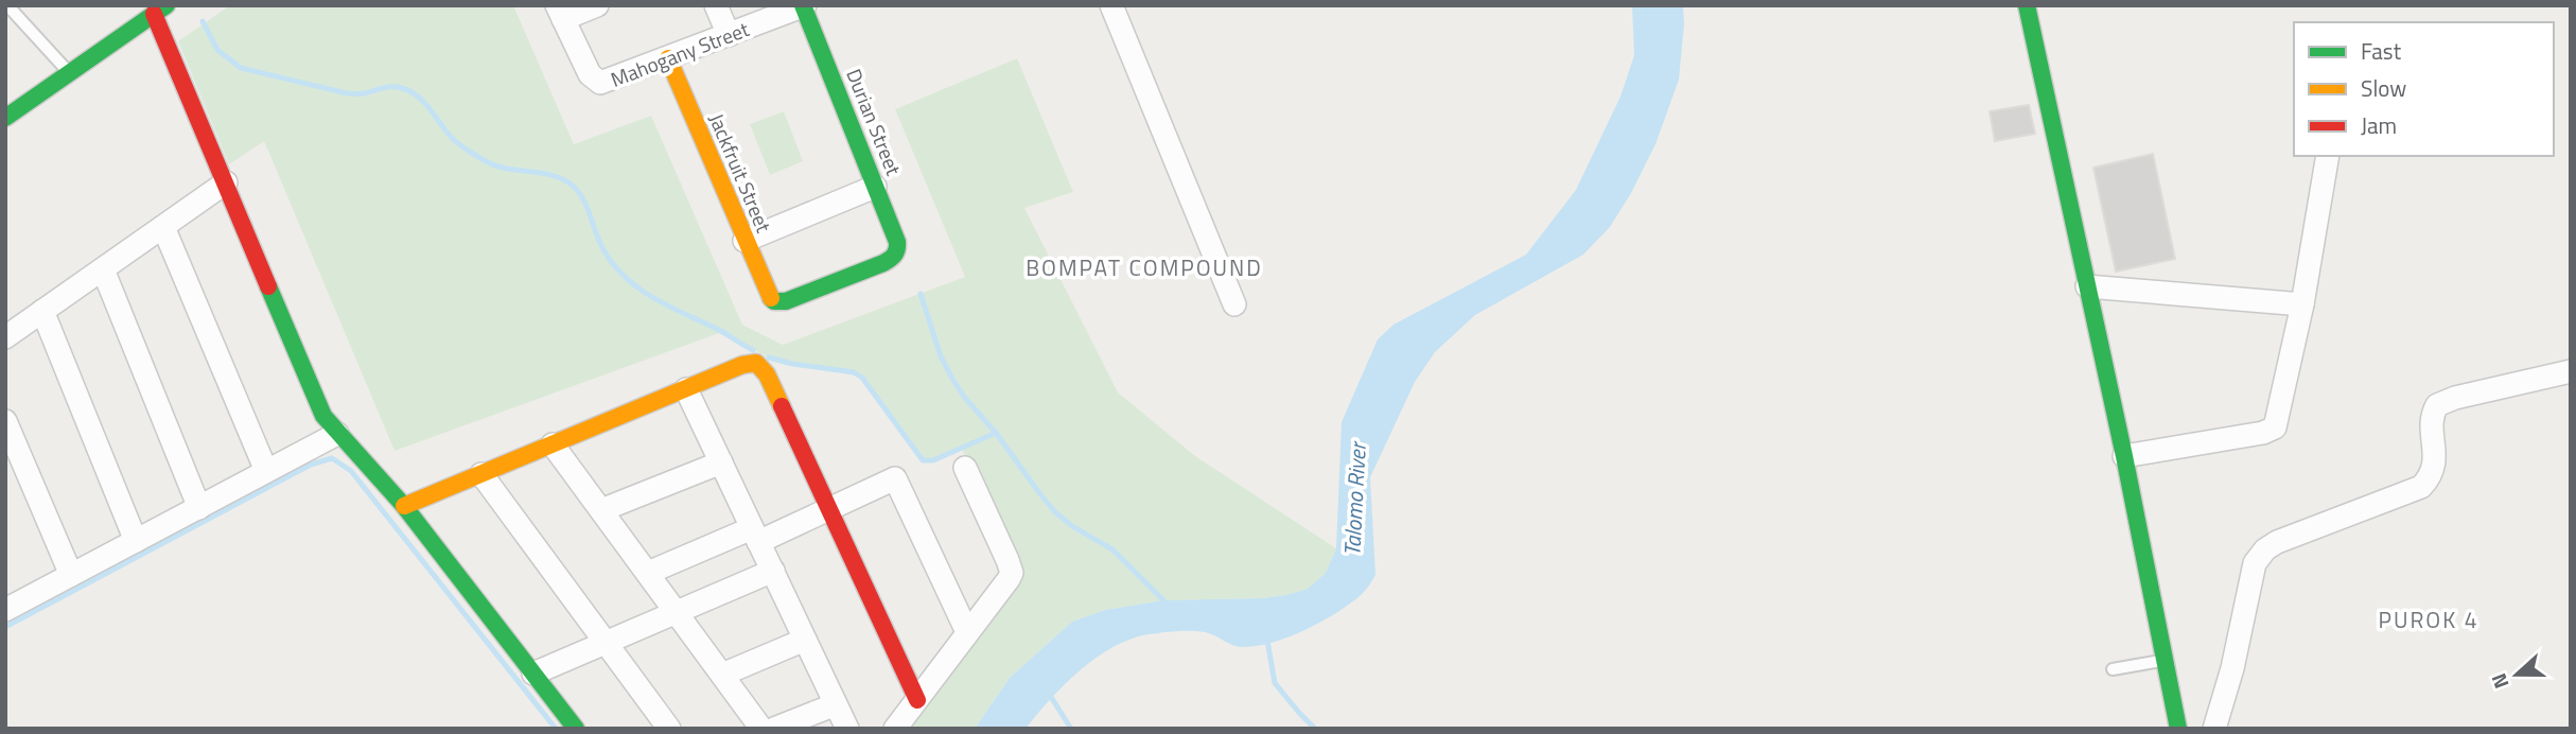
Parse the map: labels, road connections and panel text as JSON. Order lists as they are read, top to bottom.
{
  "streets": {
    "main road": ["Durian Street", "Jackfruit Street"],
    "street": ["Mahogany Street"]
  },
  "crossings": [
    ["Mahogany Street", "Durian Street"],
    ["Mahogany Street", "Jackfruit Street"],
    ["Durian Street", "Jackfruit Street"]
  ],
  "districts": ["BOMPAT COMPOUND", "PUROK 4"],
  "water": ["Talomo River"],
  "legend": ["Fast", "Slow", "Jam"],
  "north": "left"
}
